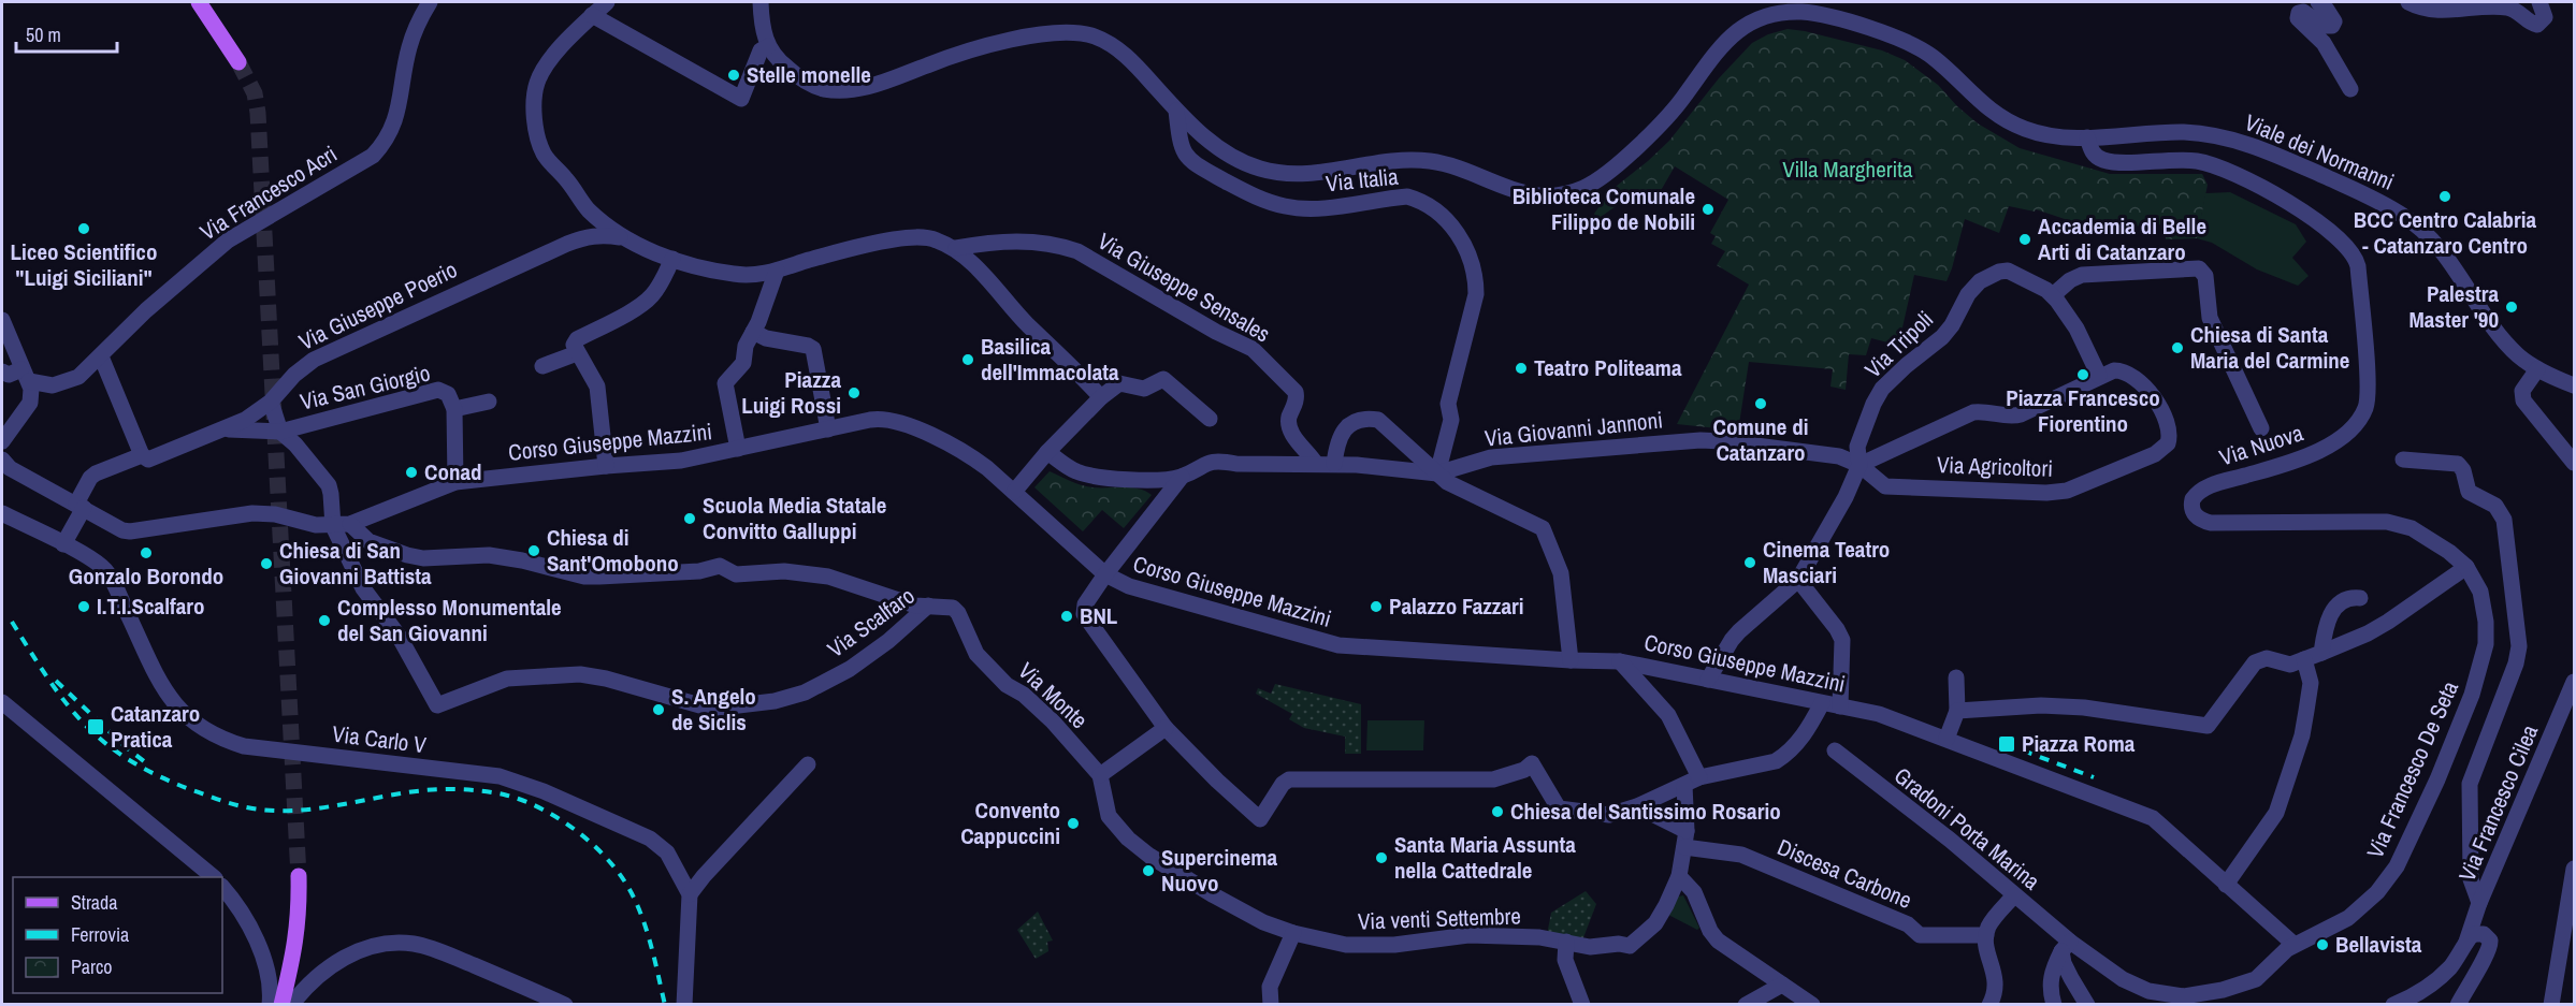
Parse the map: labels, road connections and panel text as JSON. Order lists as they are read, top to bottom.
{
  "streets": {
    "street": [
      "Viale dei Normanni",
      "Via Italia",
      "Via Francesco Acri",
      "Via Giuseppe Sensales",
      "Via Giuseppe Poerio",
      "Via Tripoli",
      "Via San Giorgio",
      "Via Giovanni Jannoni",
      "Corso Giuseppe Mazzini",
      "Via Nuova",
      "Via Agricoltori",
      "Via Scalfaro",
      "Via Monte",
      "Via Carlo V",
      "Via Francesco De Seta",
      "Via Francesco Cilea",
      "Gradoni Porta Marina",
      "Discesa Carbone",
      "Via venti Settembre"
    ]
  },
  "crossings": [
    ["Viale dei Normanni", "Via Italia"],
    ["Viale dei Normanni", "Via Nuova"],
    ["Via Italia", "Via Giovanni Jannoni"],
    ["Via Giuseppe Poerio", "Via San Giorgio"],
    ["Via Giuseppe Poerio", "Via Carlo V"],
    ["Via Tripoli", "Via Giovanni Jannoni"],
    ["Via Tripoli", "Via Agricoltori"],
    ["Via San Giorgio", "Corso Giuseppe Mazzini"],
    ["Via Giovanni Jannoni", "Via Agricoltori"],
    ["Corso Giuseppe Mazzini", "Via Scalfaro"],
    ["Corso Giuseppe Mazzini", "Via Francesco De Seta"],
    ["Via Nuova", "Via Francesco De Seta"],
    ["Via Scalfaro", "Via Monte"],
    ["Via Monte", "Via venti Settembre"],
    ["Via Francesco De Seta", "Gradoni Porta Marina"],
    ["Discesa Carbone", "Via venti Settembre"]
  ],
  "parks": ["Villa Margherita"],
  "places": {
    "other": [
      "Stelle monelle",
      "BCC Centro Calabria - Catanzaro Centro",
      "Biblioteca Comunale Filippo de Nobili",
      "Liceo Scientifico \"Luigi Siciliani\"",
      "Accademia di Belle Arti di Catanzaro",
      "Palestra Master '90",
      "Chiesa di Santa Maria del Carmine",
      "Basilica dell'Immacolata",
      "Teatro Politeama",
      "Piazza Francesco Fiorentino",
      "Piazza Luigi Rossi",
      "Comune di Catanzaro",
      "Conad",
      "Scuola Media Statale Convitto Galluppi",
      "Chiesa di Sant'Omobono",
      "Gonzalo Borondo",
      "Cinema Teatro Masciari",
      "Chiesa di San Giovanni Battista",
      "I.T.I.Scalfaro",
      "Palazzo Fazzari",
      "BNL",
      "Complesso Monumentale del San Giovanni",
      "S. Angelo de Siclis",
      "Chiesa del Santissimo Rosario",
      "Convento Cappuccini",
      "Santa Maria Assunta nella Cattedrale",
      "Supercinema Nuovo",
      "Bellavista"
    ],
    "transit": ["Catanzaro Pratica", "Piazza Roma"]
  },
  "legend": ["Strada", "Ferrovia", "Parco"],
  "scale_bar": "50 m"
}
